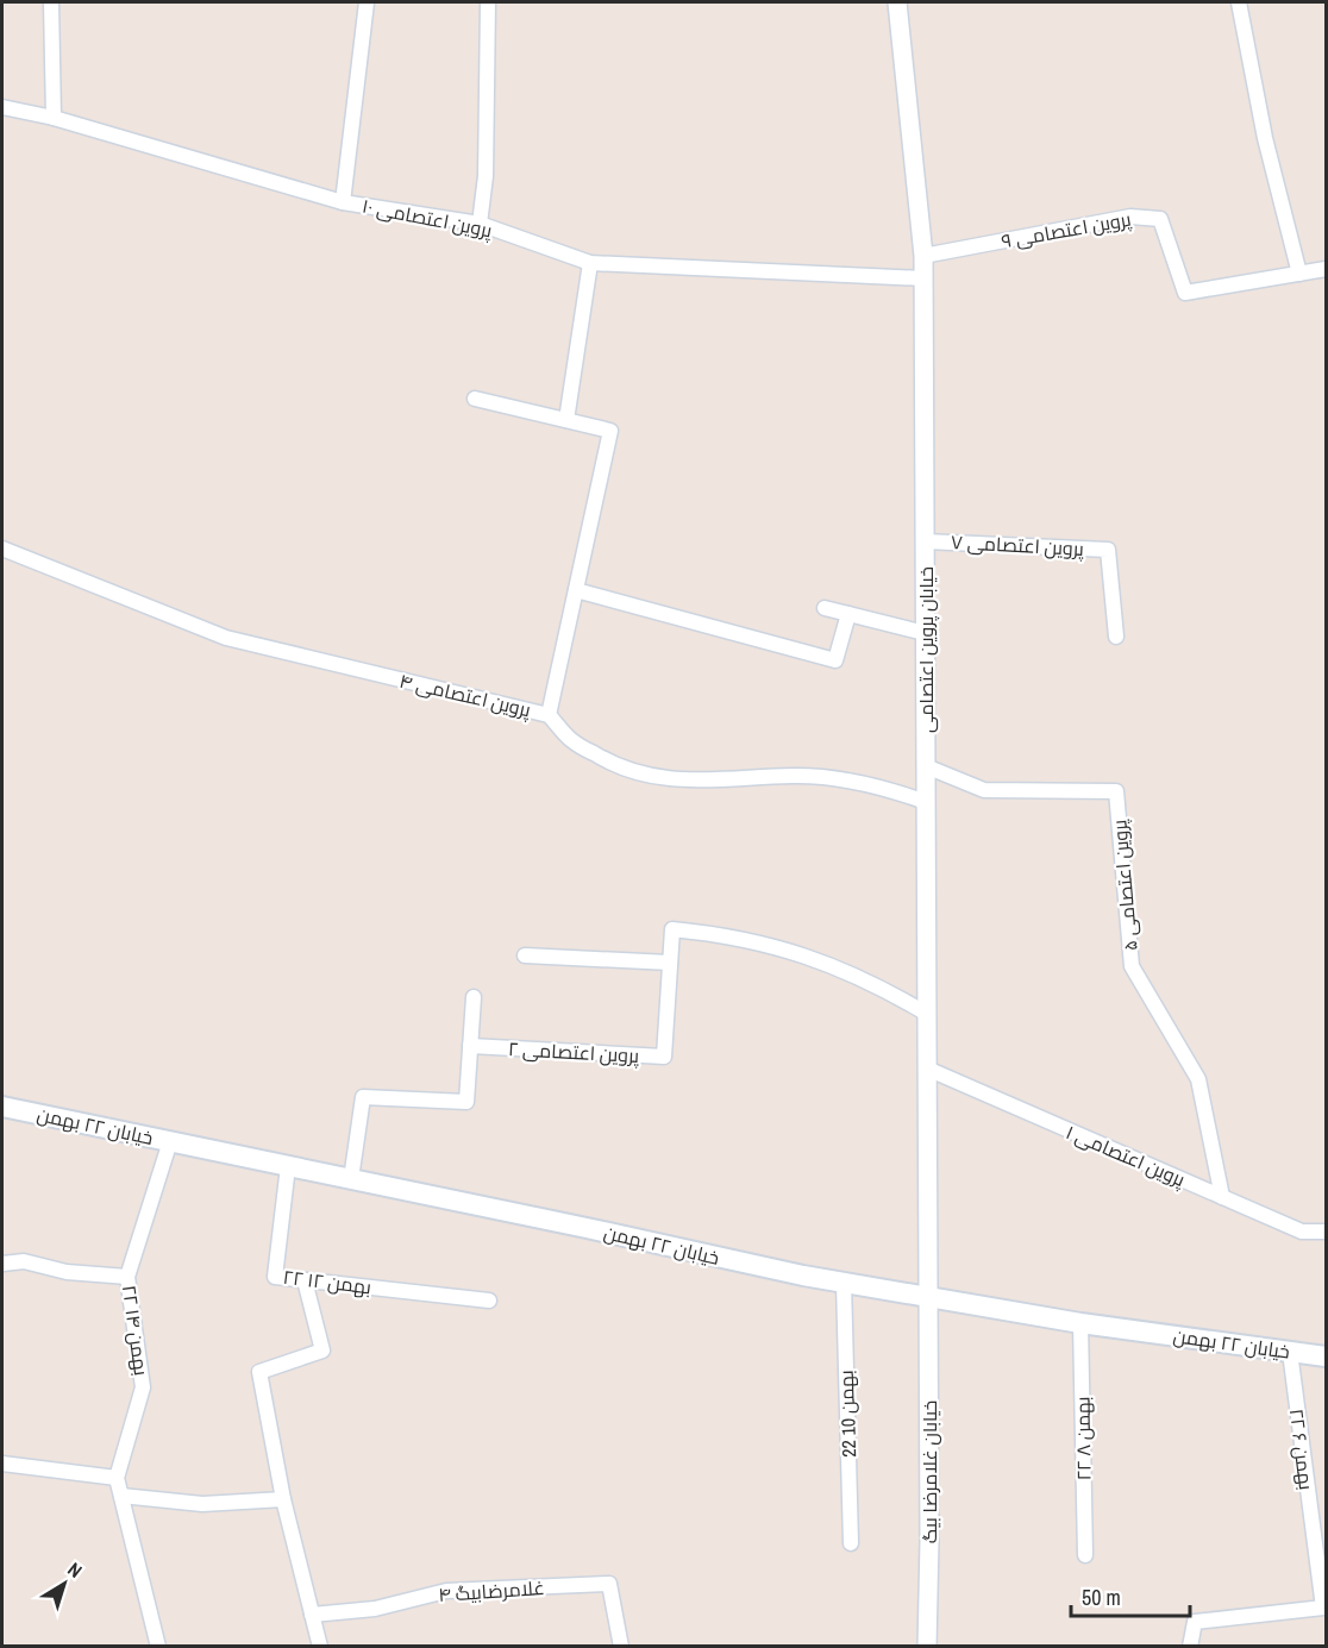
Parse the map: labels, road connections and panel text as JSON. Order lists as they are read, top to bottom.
{
  "streets": {
    "main road": ["خیابان ۲۲ بهمن"],
    "street": [
      "پروین اعتصامی ۱۰",
      "پروین اعتصامی ۹",
      "پروین اعتصامی ۷",
      "خیابان پروین اعتصامی",
      "پروین اعتصامی ۴",
      "پروین اعتصامی ۵",
      "پروین اعتصامی ۲",
      "پروین اعتصامی ۱",
      "۲۲ بهمن ۱۲",
      "۲۲ بهمن ۱۴",
      "22 بهمن 10",
      "۲۲ بهمن ۸",
      "۲۲ بهمن ۶",
      "خیابان غلامرضا بیگ",
      "غلامرضابیگ ۴"
    ]
  },
  "crossings": [
    ["پروین اعتصامی ۱۰", "خیابان پروین اعتصامی"],
    ["پروین اعتصامی ۹", "خیابان پروین اعتصامی"],
    ["پروین اعتصامی ۷", "خیابان پروین اعتصامی"],
    ["خیابان پروین اعتصامی", "پروین اعتصامی ۴"],
    ["خیابان پروین اعتصامی", "پروین اعتصامی ۵"],
    ["خیابان پروین اعتصامی", "پروین اعتصامی ۲"],
    ["خیابان پروین اعتصامی", "خیابان ۲۲ بهمن"],
    ["خیابان پروین اعتصامی", "پروین اعتصامی ۱"],
    ["خیابان پروین اعتصامی", "خیابان غلامرضا بیگ"],
    ["پروین اعتصامی ۵", "پروین اعتصامی ۱"],
    ["خیابان ۲۲ بهمن", "۲۲ بهمن ۱۲"],
    ["خیابان ۲۲ بهمن", "۲۲ بهمن ۱۴"],
    ["خیابان ۲۲ بهمن", "22 بهمن 10"],
    ["خیابان ۲۲ بهمن", "۲۲ بهمن ۸"],
    ["خیابان ۲۲ بهمن", "۲۲ بهمن ۶"],
    ["خیابان ۲۲ بهمن", "خیابان غلامرضا بیگ"]
  ],
  "scale_bar": "50 m",
  "north": "top right"
}
